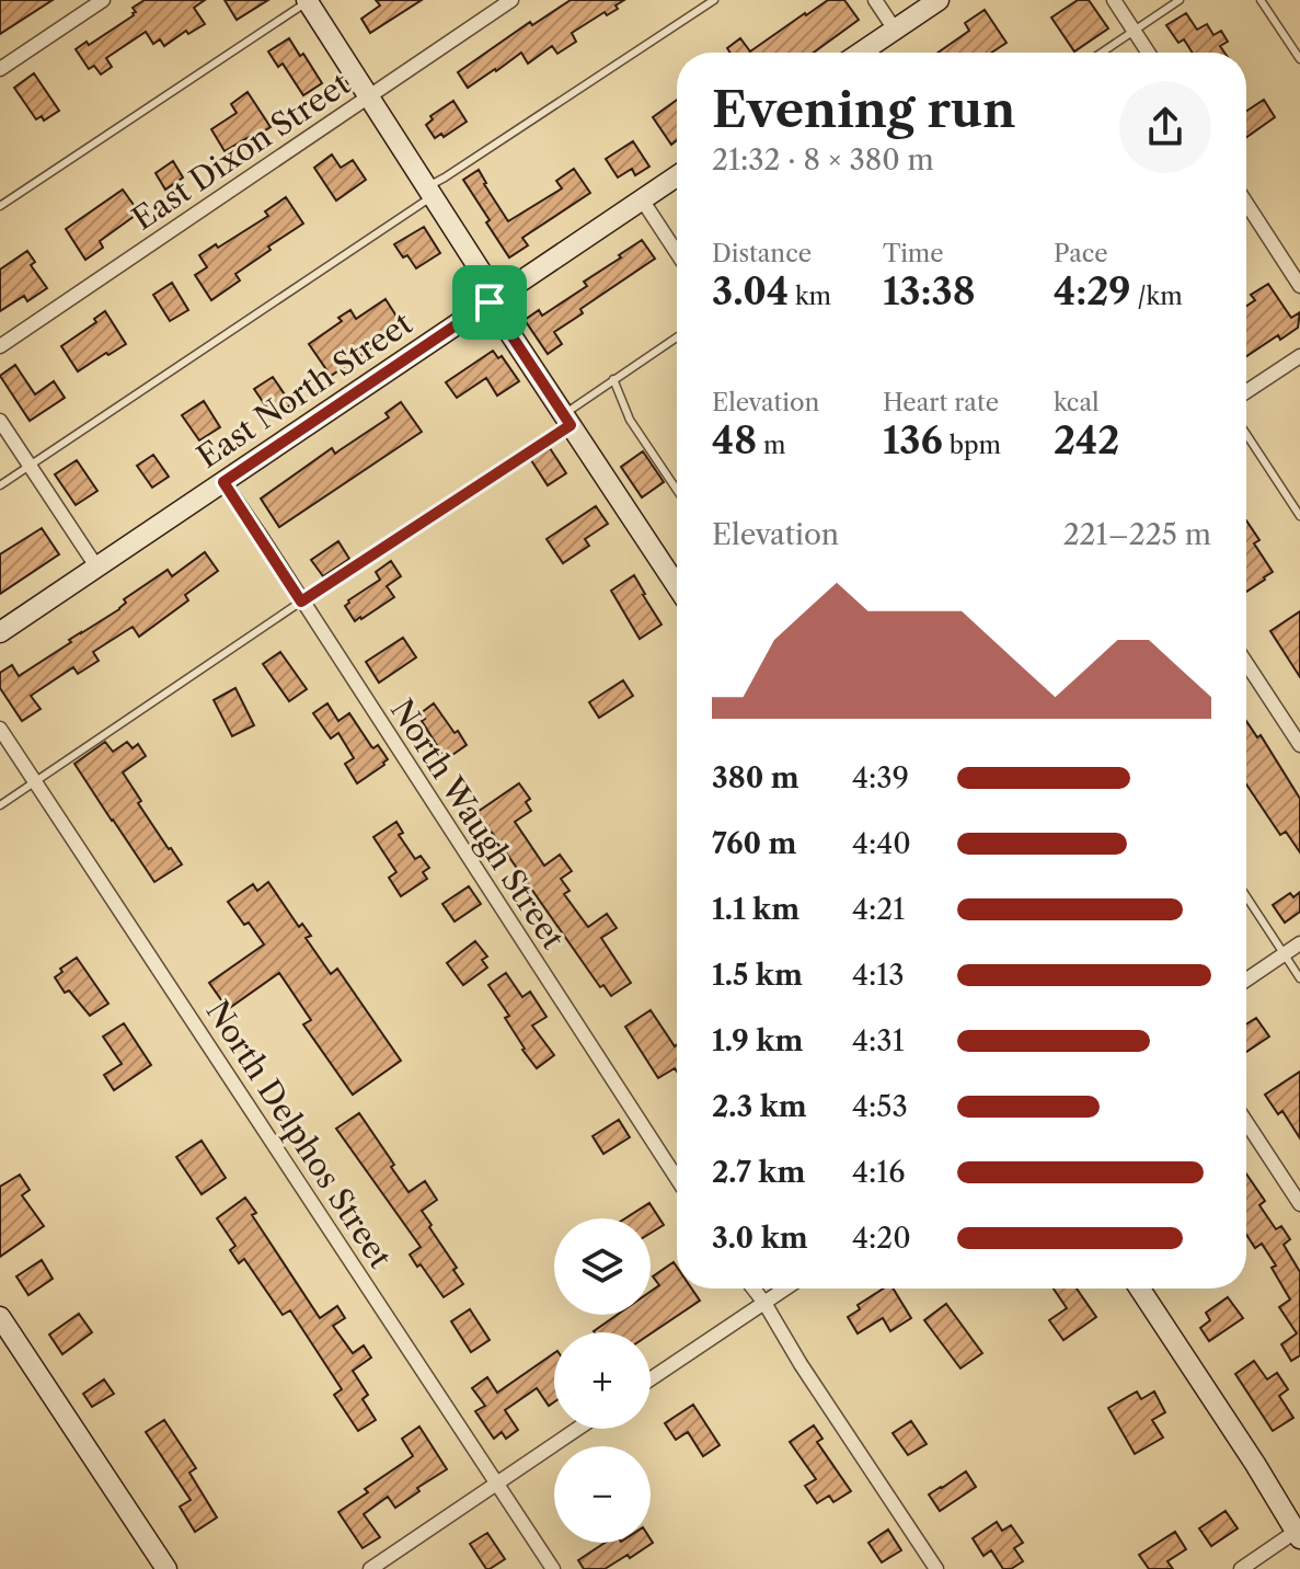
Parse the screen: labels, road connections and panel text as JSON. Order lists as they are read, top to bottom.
{
  "streets": {
    "street": [
      "East Dixon Street",
      "East North Street",
      "North Waugh Street",
      "North Delphos Street"
    ]
  },
  "crossings": [
    ["East North Street", "North Waugh Street"]
  ],
  "page": {
    "heading": ["Evening run", "21:32 · 8 × 380 m"],
    "stats": [
      ["Distance", "3.04 km"],
      ["Time", "13:38"],
      ["Pace", "4:29 /km"],
      ["Elevation", "48 m"],
      ["Heart rate", "136 bpm"],
      ["kcal", "242"]
    ],
    "chart": ["Elevation", "221–225 m"],
    "list": [
      {
        "name": "380 m",
        "note": "4:39"
      },
      {
        "name": "760 m",
        "note": "4:40"
      },
      {
        "name": "1.1 km",
        "note": "4:21"
      },
      {
        "name": "1.5 km",
        "note": "4:13"
      },
      {
        "name": "1.9 km",
        "note": "4:31"
      },
      {
        "name": "2.3 km",
        "note": "4:53"
      },
      {
        "name": "2.7 km",
        "note": "4:16"
      },
      {
        "name": "3.0 km",
        "note": "4:20"
      }
    ],
    "map_buttons": ["+", "−"]
  }
}
